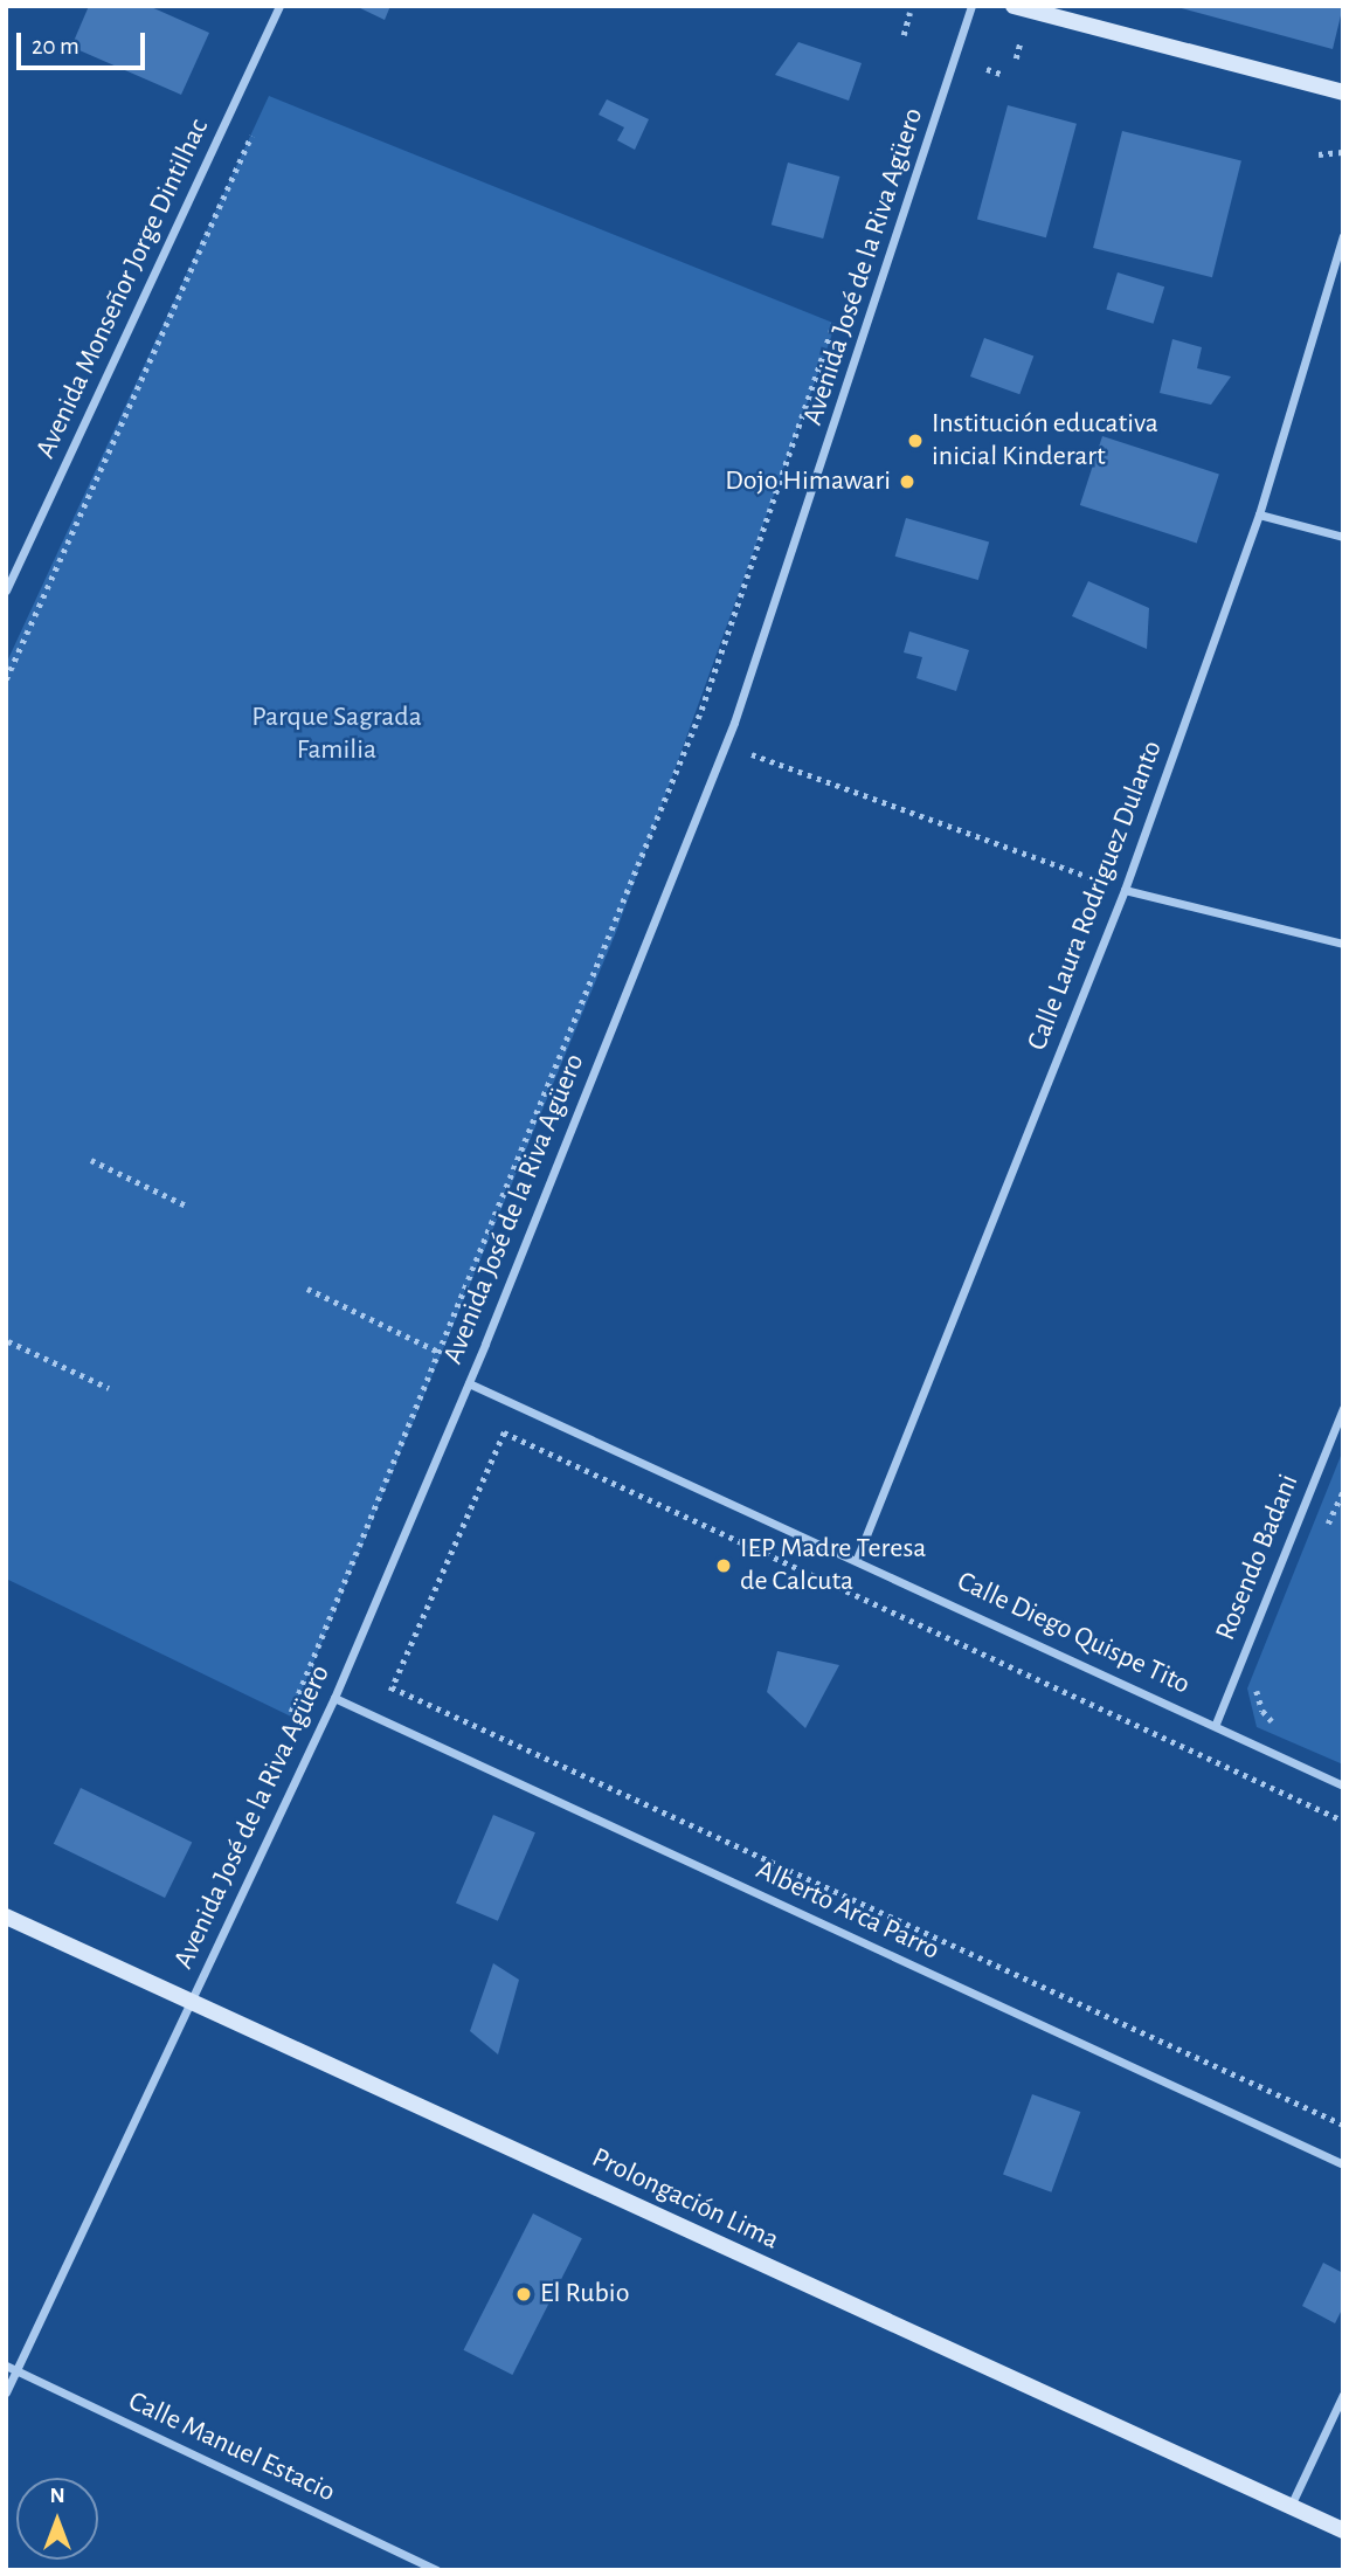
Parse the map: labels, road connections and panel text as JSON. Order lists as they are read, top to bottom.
{
  "streets": {
    "street": [
      "Avenida José de la Riva Agüero",
      "Avenida Monseñor Jorge Dintilhac",
      "Calle Laura Rodriguez Dulanto",
      "Rosendo Badani",
      "Calle Diego Quispe Tito",
      "Alberto Arca Parro",
      "Prolongación Lima",
      "Calle Manuel Estacio"
    ]
  },
  "crossings": [
    ["Avenida José de la Riva Agüero", "Calle Diego Quispe Tito"],
    ["Avenida José de la Riva Agüero", "Alberto Arca Parro"],
    ["Avenida José de la Riva Agüero", "Prolongación Lima"],
    ["Avenida José de la Riva Agüero", "Calle Manuel Estacio"],
    ["Calle Laura Rodriguez Dulanto", "Calle Diego Quispe Tito"],
    ["Rosendo Badani", "Calle Diego Quispe Tito"]
  ],
  "parks": ["Parque Sagrada Familia"],
  "places": [
    "Institución educativa inicial Kinderart",
    "Dojo Himawari",
    "IEP Madre Teresa de Calcuta",
    "El Rubio"
  ],
  "scale_bar": "20 m",
  "north": "top"
}
